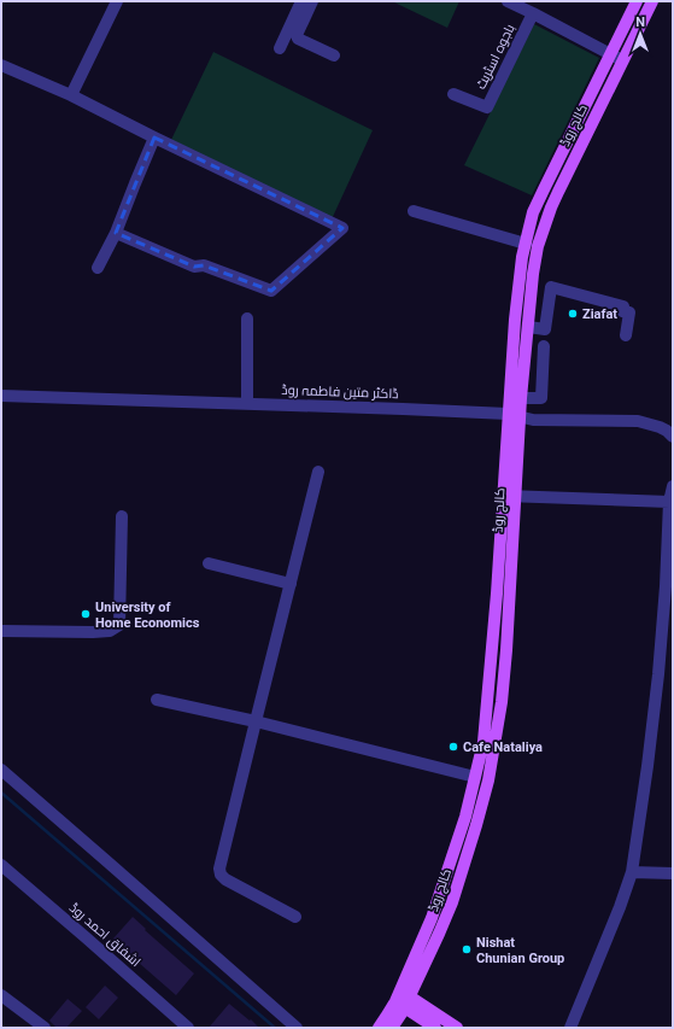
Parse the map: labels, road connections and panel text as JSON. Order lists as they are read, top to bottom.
{
  "streets": {
    "main road": ["کالج روڈ"],
    "street": ["باجوہ اسٹریٹ", "ڈاکٹر متین فاطمہ روڈ", "اشفاق احمد روڈ"]
  },
  "crossings": [
    ["باجوہ اسٹریٹ", "کالج روڈ"],
    ["کالج روڈ", "ڈاکٹر متین فاطمہ روڈ"]
  ],
  "places": [
    "Ziafat",
    "University of Home Economics",
    "Cafe Nataliya",
    "Nishat Chunian Group"
  ],
  "north": "top"
}
